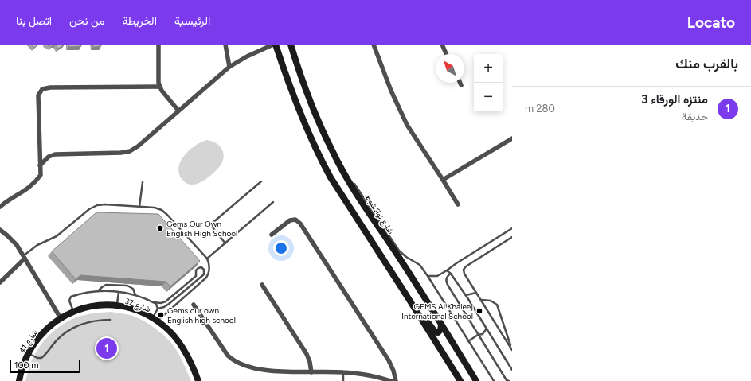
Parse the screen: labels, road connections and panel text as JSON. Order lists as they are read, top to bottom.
{
  "streets": {
    "street": ["شارع نواكشوط", "شارع 37", "شارع 41"]
  },
  "crossings": [
    ["شارع 37", "شارع 41"]
  ],
  "places": ["Gems Our Own English High School", "GEMS Al Khaleej International School", "Gems our own English high school"],
  "scale_bar": "100 m",
  "north": "top left",
  "page": {
    "header": "Locato",
    "nav": [
      "الرئيسية",
      "الخريطة",
      "من نحن",
      "اتصل بنا"
    ],
    "heading": "بالقرب منك",
    "map_buttons": ["+", "−"],
    "list": [
      {
        "mark": "1",
        "name": "منتزه الورقاء 3",
        "note": "حديقة",
        "value": "280 m"
      }
    ],
    "pins": "1",
    "scale": "100 m"
  }
}
